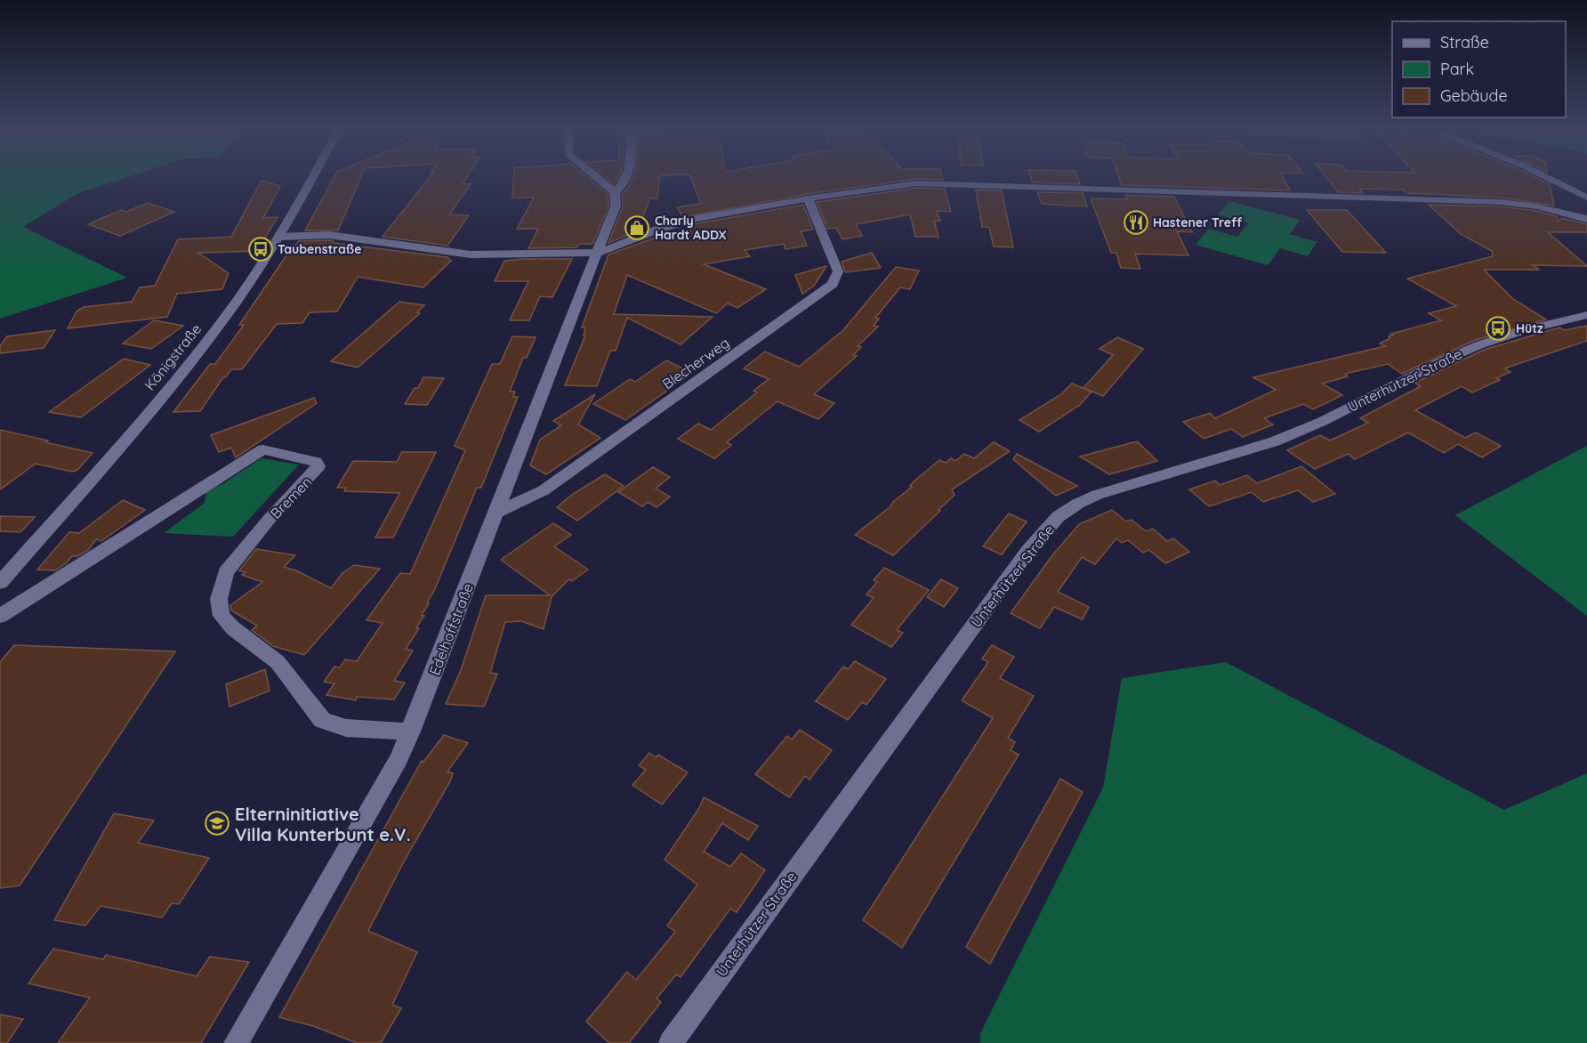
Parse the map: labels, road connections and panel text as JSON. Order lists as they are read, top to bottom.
{
  "streets": {
    "street": [
      "Königstraße",
      "Blecherweg",
      "Unterhützer Straße",
      "Bremen",
      "Edelhoffstraße"
    ]
  },
  "crossings": [
    ["Blecherweg", "Edelhoffstraße"],
    ["Bremen", "Edelhoffstraße"]
  ],
  "places": {
    "restaurant": ["Hastener Treff"],
    "shop": ["Charly Hardt ADDX"],
    "bus stop": ["Taubenstraße", "Hütz"],
    "school or university": ["Elterninitiative Villa Kunterbunt e.V."]
  },
  "legend": ["Straße", "Park", "Gebäude"]
}
